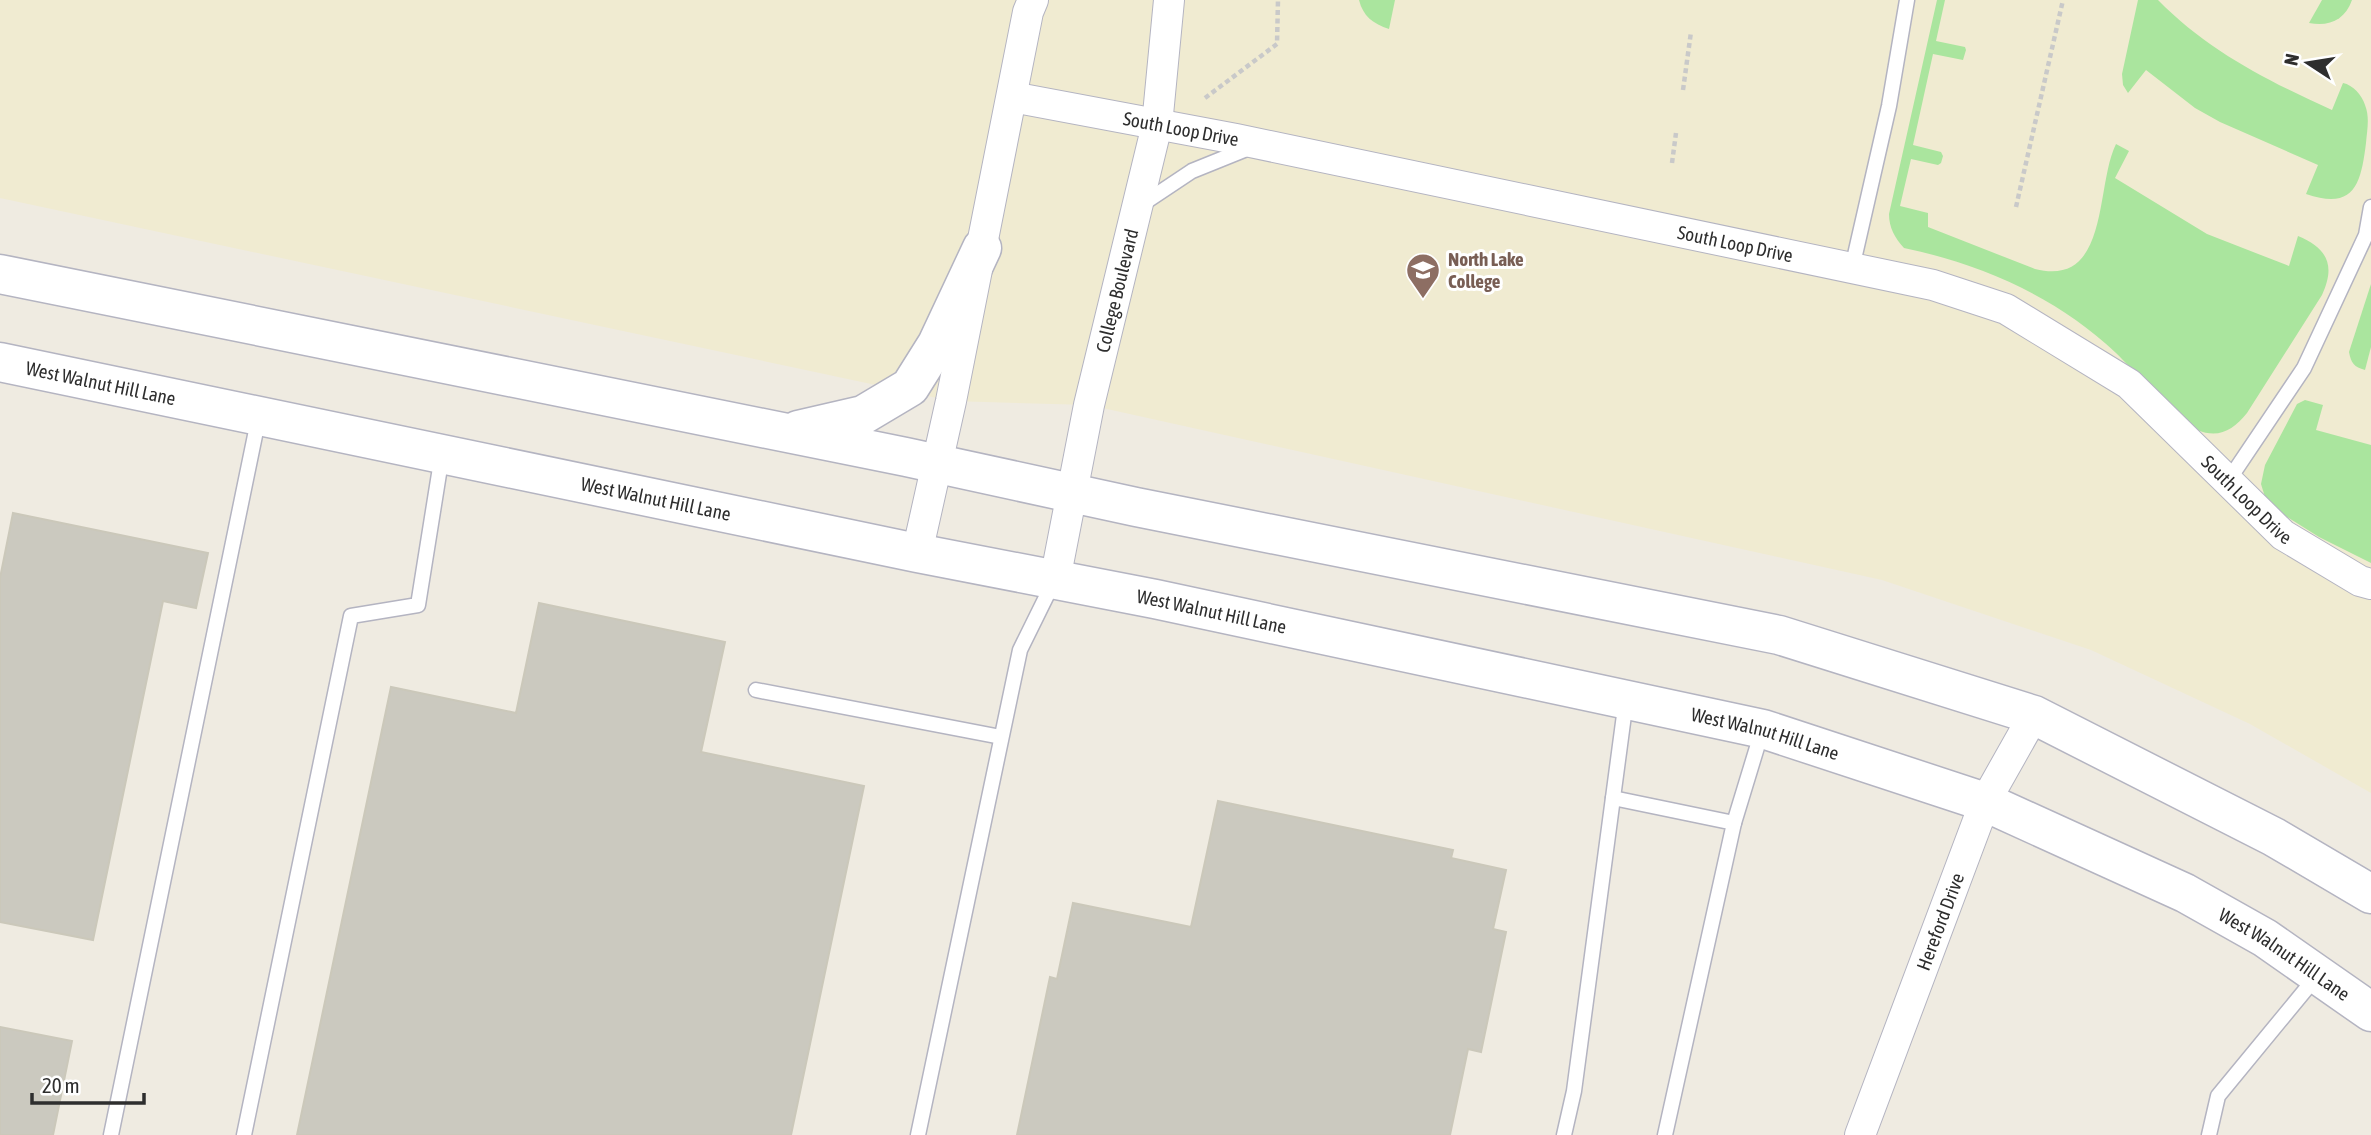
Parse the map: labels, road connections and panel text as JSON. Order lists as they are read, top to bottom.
{
  "streets": {
    "main road": ["West Walnut Hill Lane"],
    "street": ["South Loop Drive", "College Boulevard", "Hereford Drive"]
  },
  "crossings": [
    ["South Loop Drive", "College Boulevard"],
    ["College Boulevard", "West Walnut Hill Lane"],
    ["West Walnut Hill Lane", "Hereford Drive"]
  ],
  "places": {
    "school or university": ["North Lake College"]
  },
  "scale_bar": "20 m",
  "north": "left"
}
